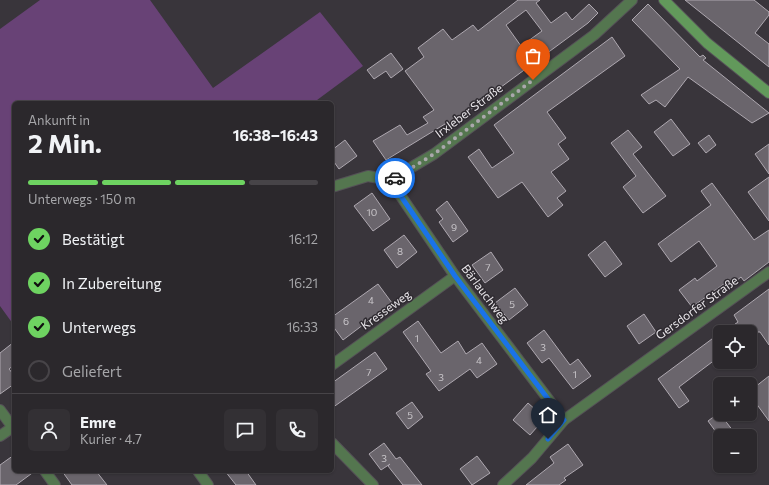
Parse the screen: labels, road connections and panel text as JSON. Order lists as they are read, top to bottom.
{
  "streets": {
    "street": [
      "Irxleber Straße",
      "Bärlauchweg",
      "Gersdorfer Straße",
      "Kresseweg"
    ]
  },
  "crossings": [
    ["Irxleber Straße", "Bärlauchweg"],
    ["Bärlauchweg", "Gersdorfer Straße"],
    ["Bärlauchweg", "Kresseweg"]
  ],
  "house_numbers": [
    "10",
    "9",
    "8",
    "7",
    "4",
    "5",
    "6",
    "1",
    "3",
    "4",
    "7",
    "1",
    "3",
    "5",
    "3"
  ],
  "page": {
    "heading": ["2 Min.", "Ankunft in", "16:38–16:43"],
    "panel": ["Emre", "Kurier · 4.7"],
    "bar": "Unterwegs · 150 m",
    "list": [
      ["Bestätigt", "16:12"],
      ["In Zubereitung", "16:21"],
      ["Unterwegs", "16:33"],
      "Geliefert"
    ],
    "map_buttons": ["+", "−"]
  }
}
